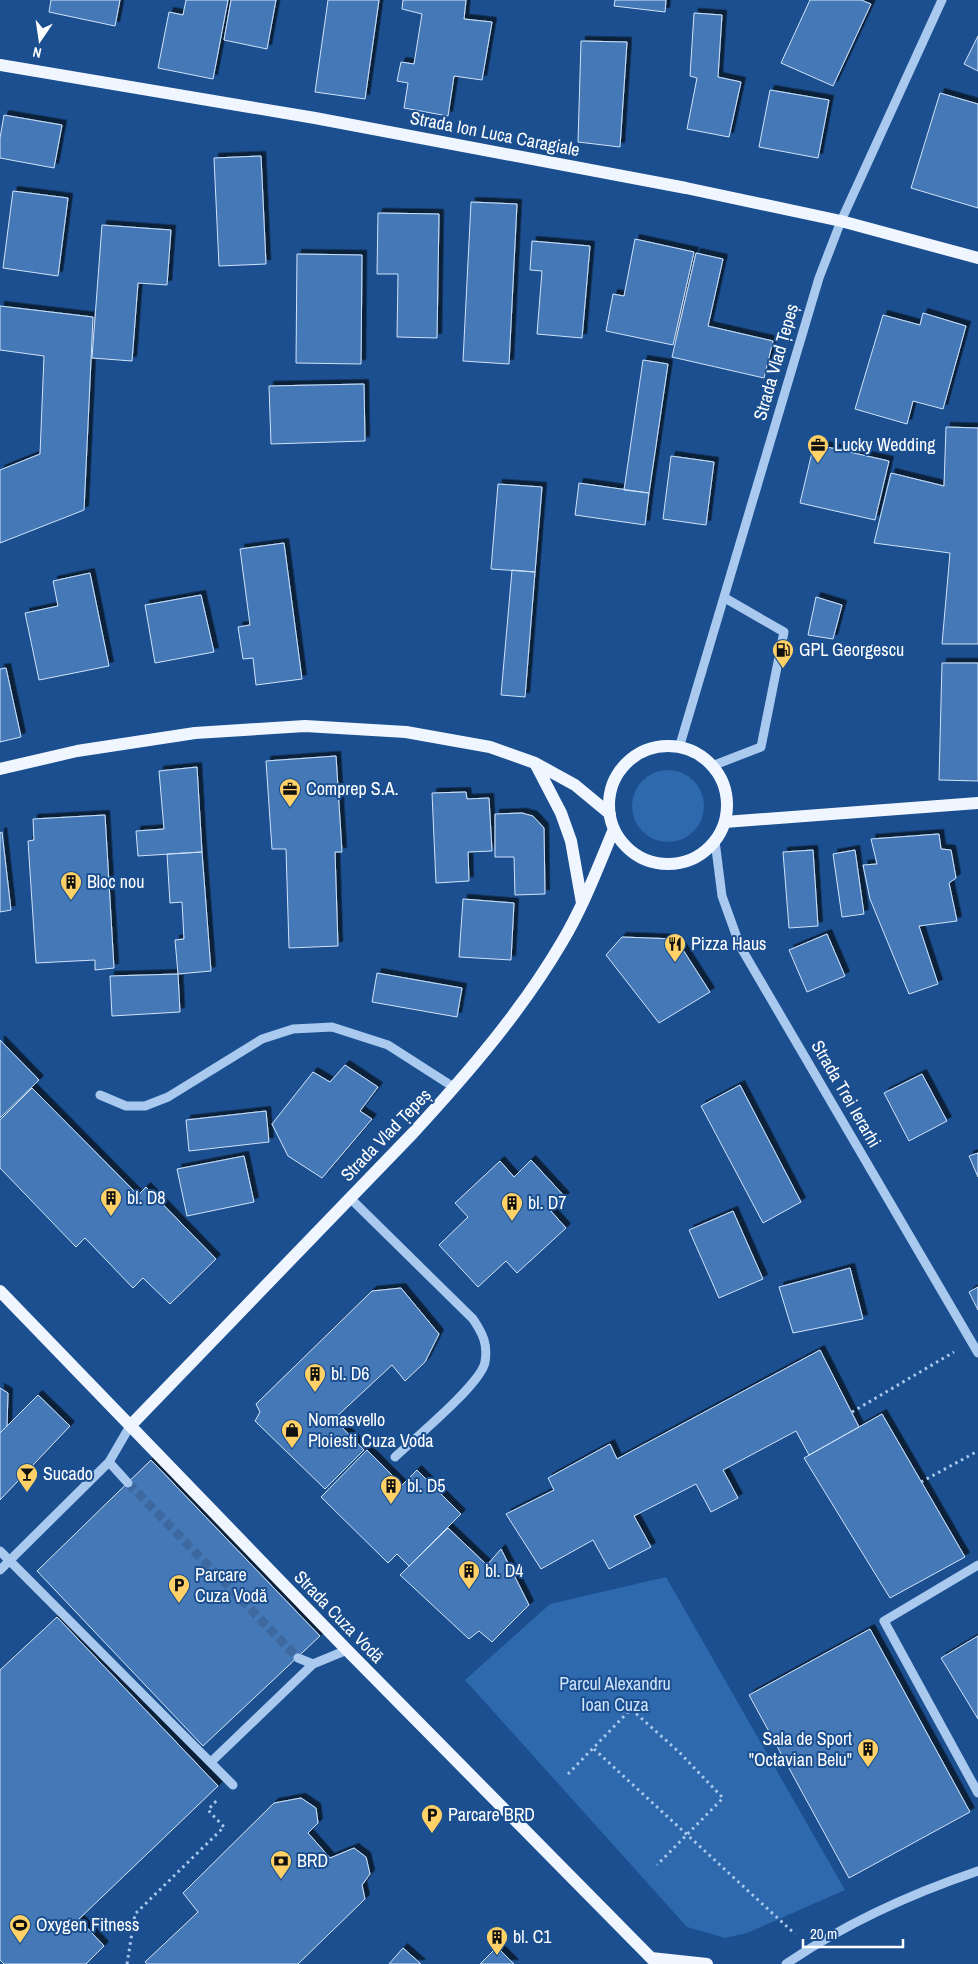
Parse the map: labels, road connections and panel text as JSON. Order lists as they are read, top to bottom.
{
  "streets": {
    "main road": ["Strada Ion Luca Caragiale", "Strada Vlad Țepeș", "Strada Cuza Vodă"],
    "street": ["Strada Trei Ierarhi"]
  },
  "crossings": [
    ["Strada Ion Luca Caragiale", "Strada Vlad Țepeș"],
    ["Strada Vlad Țepeș", "Strada Trei Ierarhi"],
    ["Strada Vlad Țepeș", "Strada Cuza Vodă"]
  ],
  "parks": ["Parcul Alexandru Ioan Cuza"],
  "places": {
    "office": ["Lucky Wedding", "Comprep S.A."],
    "fuel station": ["GPL Georgescu"],
    "building": [
      "Bloc nou",
      "bl. D8",
      "bl. D7",
      "bl. D6",
      "bl. D5",
      "bl. D4",
      "Sala de Sport \"Octavian Belu\"",
      "bl. C1"
    ],
    "restaurant": ["Pizza Haus"],
    "shop": ["Nomasvello Ploiesti Cuza Voda"],
    "bar": ["Sucado"],
    "parking": ["Parcare Cuza Vodă", "Parcare BRD"],
    "bank": ["BRD"],
    "sports": ["Oxygen Fitness"]
  },
  "scale_bar": "20 m",
  "north": "bottom"
}
